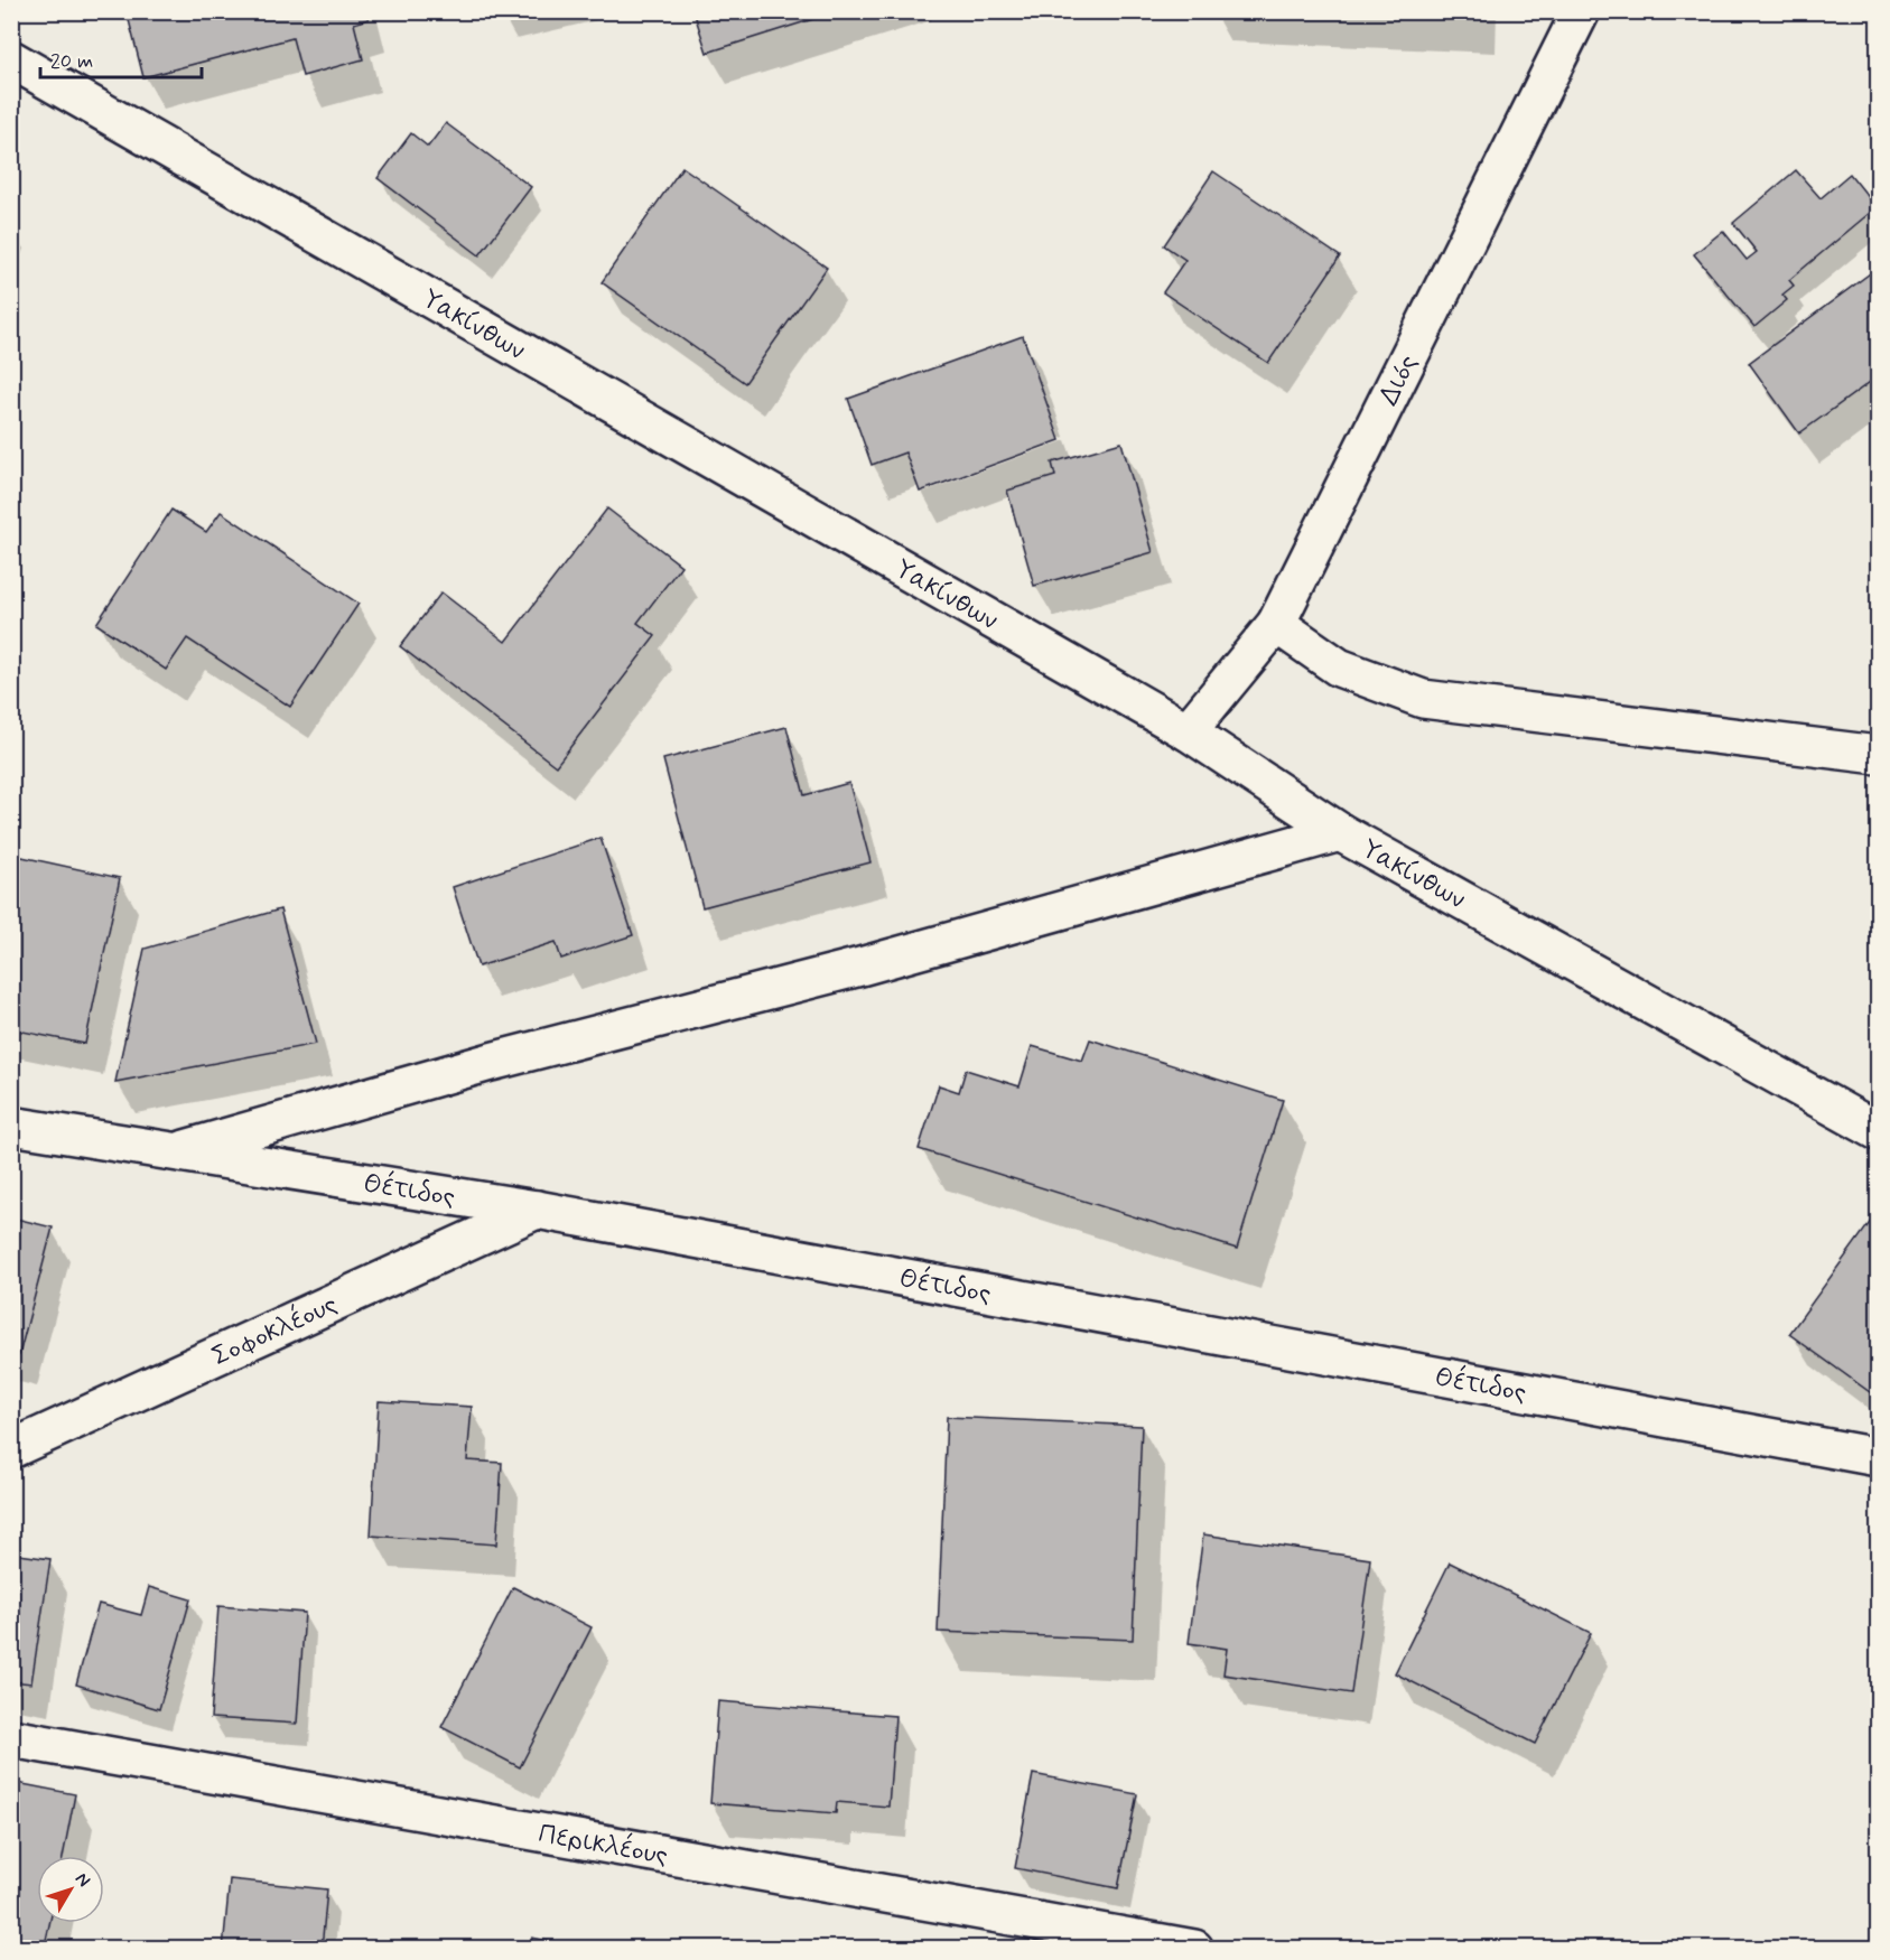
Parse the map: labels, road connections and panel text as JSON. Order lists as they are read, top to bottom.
{
  "streets": {
    "street": [
      "Υακίνθων",
      "Διός",
      "Θέτιδος",
      "Σοφοκλέους",
      "Περικλέους"
    ]
  },
  "crossings": [
    ["Υακίνθων", "Διός"],
    ["Θέτιδος", "Σοφοκλέους"]
  ],
  "scale_bar": "20 m",
  "north": "top right"
}
